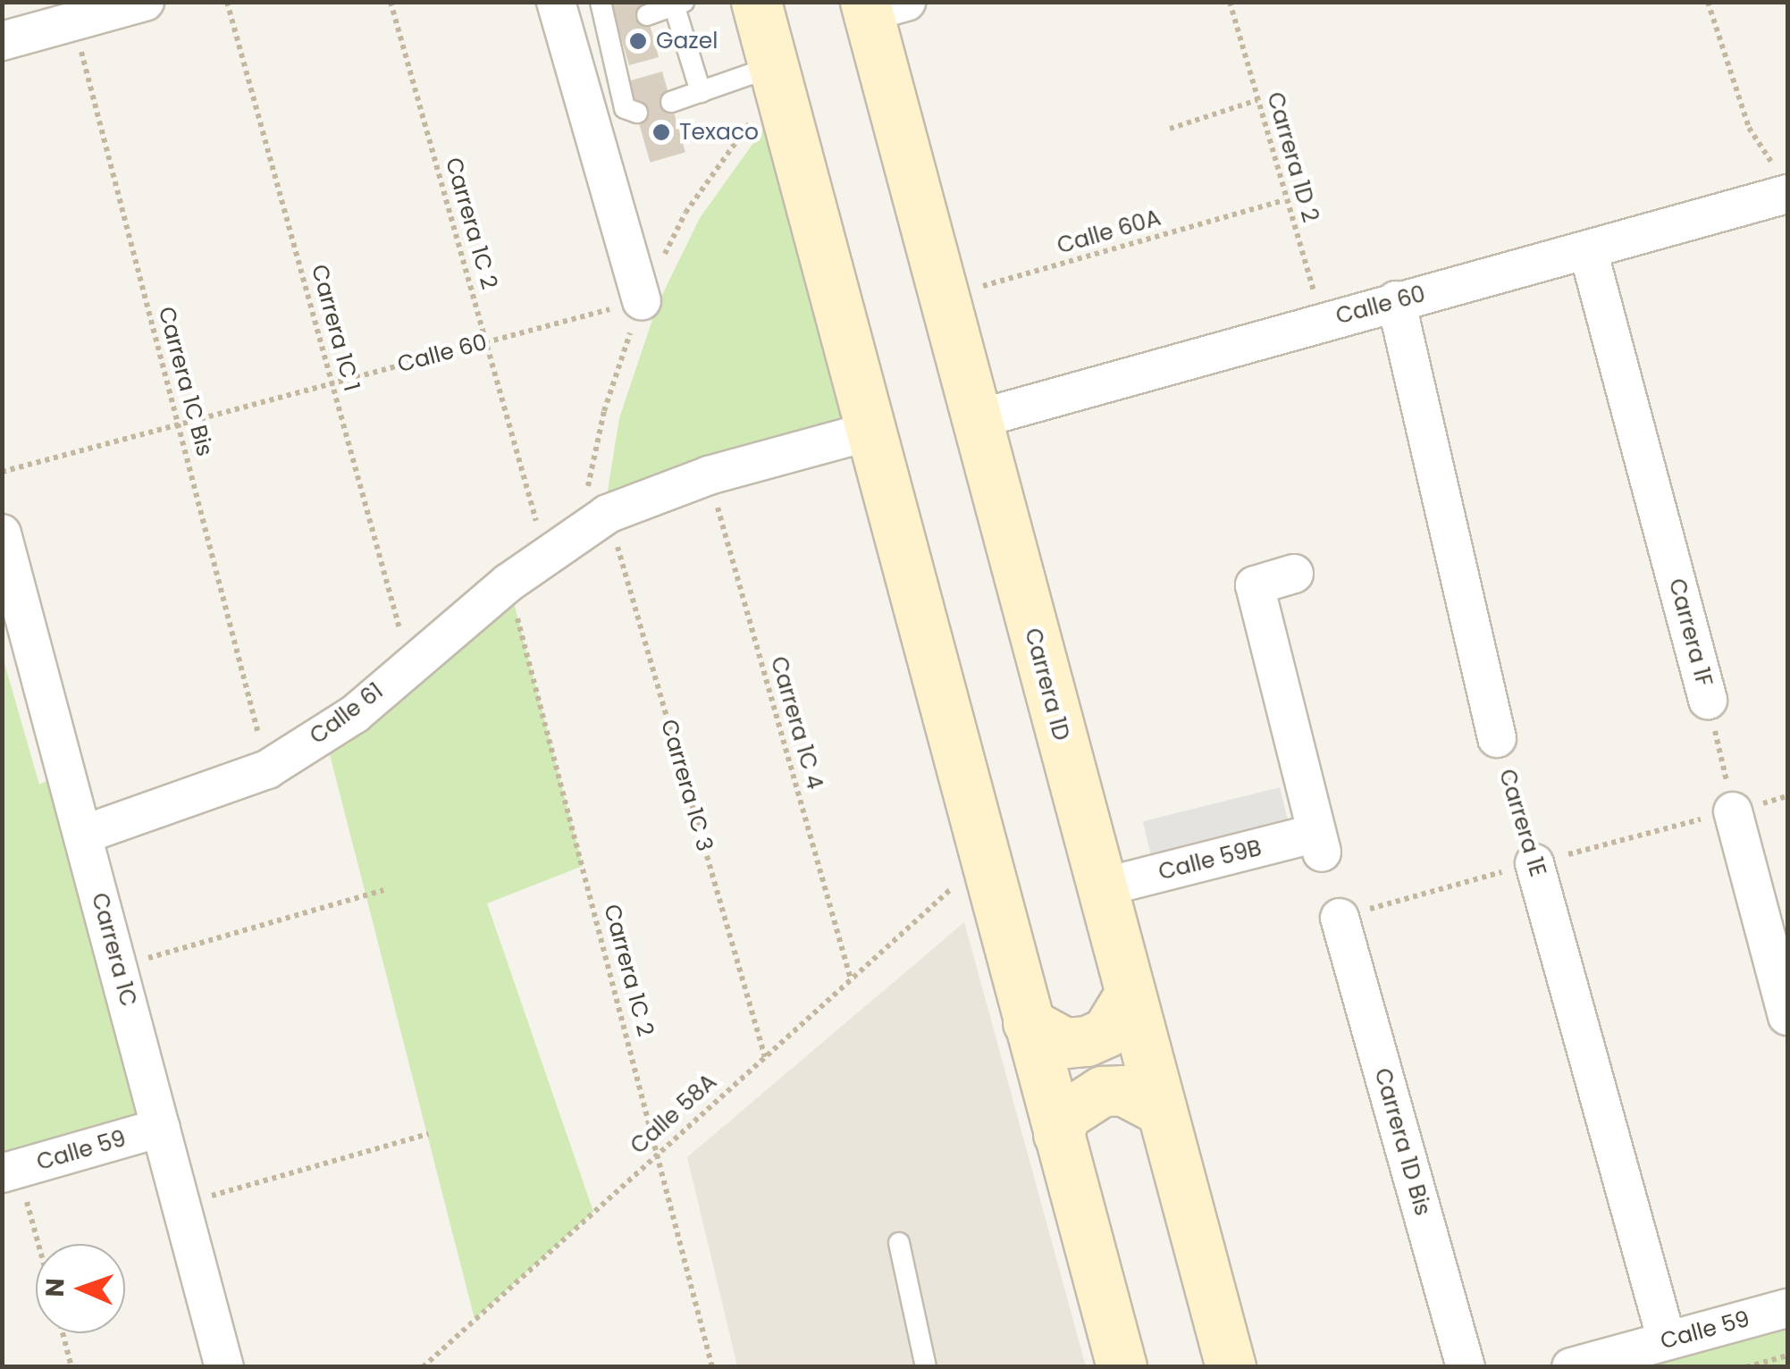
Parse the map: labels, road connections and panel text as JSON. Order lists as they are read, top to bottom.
{
  "streets": {
    "street": [
      "Calle 60",
      "Carrera 1F",
      "Carrera 1D",
      "Calle 61",
      "Carrera 1E",
      "Calle 59B",
      "Carrera 1C",
      "Carrera 1D Bis",
      "Calle 59"
    ],
    "path": [
      "Carrera 1D 2",
      "Carrera 1C 2",
      "Calle 60A",
      "Carrera 1C 1",
      "Carrera 1C Bis",
      "Carrera 1C 4",
      "Carrera 1C 3",
      "Calle 58A"
    ]
  },
  "crossings": [
    ["Carrera 1D 2", "Calle 60A"],
    ["Carrera 1D 2", "Calle 60"],
    ["Carrera 1C 2", "Calle 60"],
    ["Carrera 1C 2", "Calle 61"],
    ["Carrera 1C 2", "Calle 58A"],
    ["Calle 60A", "Carrera 1D"],
    ["Calle 60", "Carrera 1C 1"],
    ["Calle 60", "Carrera 1C Bis"],
    ["Calle 60", "Carrera 1F"],
    ["Calle 60", "Carrera 1D"],
    ["Calle 60", "Carrera 1E"],
    ["Carrera 1C 1", "Calle 61"],
    ["Carrera 1C Bis", "Calle 61"],
    ["Carrera 1D", "Calle 59B"],
    ["Calle 61", "Carrera 1C 4"],
    ["Calle 61", "Carrera 1C 3"],
    ["Calle 61", "Carrera 1C"],
    ["Carrera 1C 4", "Calle 58A"],
    ["Carrera 1C 3", "Calle 58A"],
    ["Carrera 1E", "Calle 59"],
    ["Carrera 1C", "Calle 59"]
  ],
  "places": ["Gazel", "Texaco"],
  "north": "left"
}
